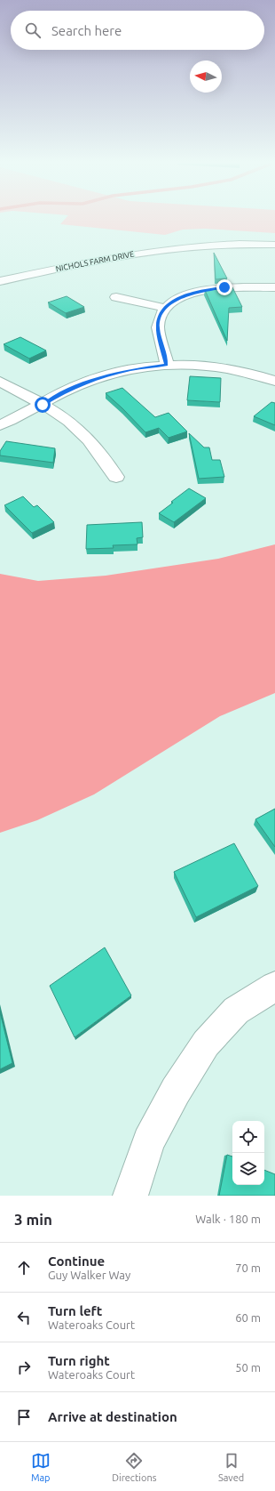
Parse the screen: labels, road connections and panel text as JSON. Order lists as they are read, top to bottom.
{
  "streets": {
    "street": ["NICHOLS FARM DRIVE"]
  },
  "north": "left",
  "page": {
    "search": "Search here",
    "heading": ["3 min", "Walk · 180 m"],
    "list": [
      ["Continue", "Guy Walker Way", "70 m"],
      ["Turn left", "Wateroaks Court", "60 m"],
      ["Turn right", "Wateroaks Court", "50 m"],
      "Arrive at destination"
    ],
    "nav": ["Map", "Directions", "Saved"]
  }
}
